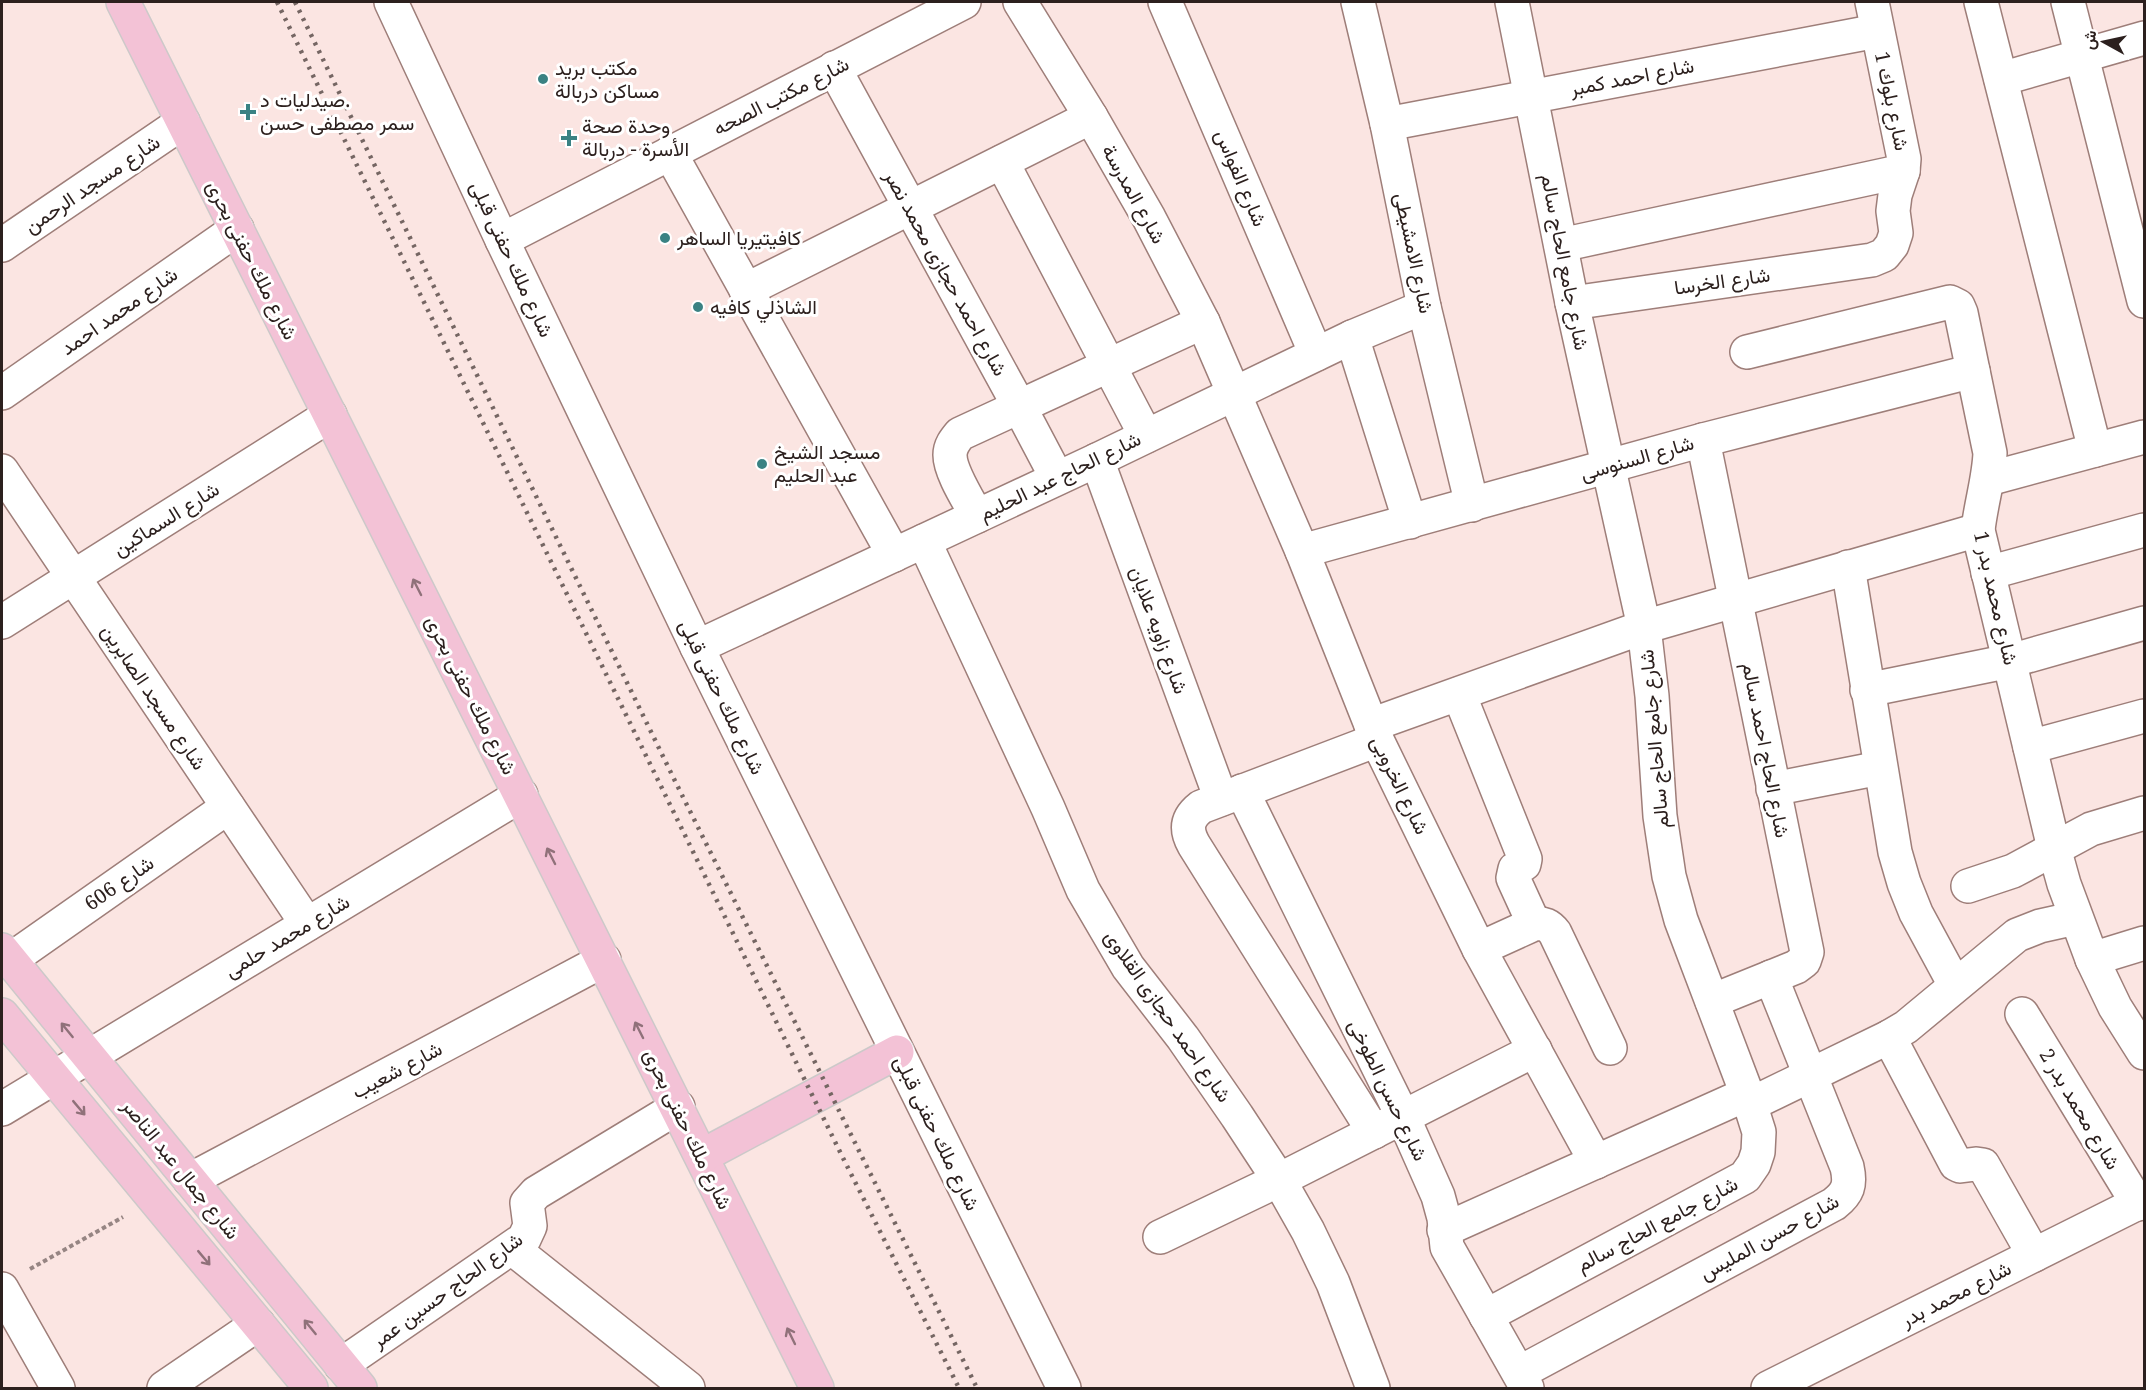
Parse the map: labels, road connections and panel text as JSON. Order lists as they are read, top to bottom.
{
  "streets": {
    "main road": ["شارع ملك حفنى بحرى", "شارع جمال عبد الناصر"],
    "street": [
      "شارع احمد كمبر",
      "شارع مكتب الصحه",
      "شارع بلوك 1",
      "شارع الفواس",
      "شارع مسجد الرحمن",
      "شارع المدرسة",
      "شارع الامشيطى",
      "شارع ملك حفنى قبلى",
      "شارع جامع الحاج سالم",
      "شارع احمد حجازى محمد نصر",
      "شارع الخرسا",
      "شارع محمد احمد",
      "شارع السنوسى",
      "شارع الحاج عبد الحليم",
      "شارع السماكين",
      "شارع محمد بدر 1",
      "شارع زاويه علايان",
      "شارع مسجد الصابرين",
      "شارع الحاج احمد سالم",
      "شارع الخروبى",
      "شارع 606",
      "شارع محمد حلمى",
      "شارع احمد حجازى القلاوى",
      "شارع شعيب",
      "شارع حسن الطوخى",
      "شارع محمد بدر 2",
      "شارع حسن المليس",
      "شارع الحاج حسين عمر",
      "شارع محمد بدر"
    ]
  },
  "crossings": [
    ["شارع احمد كمبر", "شارع بلوك 1"],
    ["شارع احمد كمبر", "شارع الامشيطى"],
    ["شارع احمد كمبر", "شارع جامع الحاج سالم"],
    ["شارع مكتب الصحه", "شارع ملك حفنى قبلى"],
    ["شارع مكتب الصحه", "شارع احمد حجازى محمد نصر"],
    ["شارع بلوك 1", "شارع الخرسا"],
    ["شارع الفواس", "شارع الحاج عبد الحليم"],
    ["شارع مسجد الرحمن", "شارع ملك حفنى بحرى"],
    ["شارع المدرسة", "شارع الحاج عبد الحليم"],
    ["شارع المدرسة", "شارع الخروبى"],
    ["شارع الامشيطى", "شارع السنوسى"],
    ["شارع الامشيطى", "شارع الحاج عبد الحليم"],
    ["شارع ملك حفنى قبلى", "شارع الحاج عبد الحليم"],
    ["شارع ملك حفنى بحرى", "شارع محمد احمد"],
    ["شارع ملك حفنى بحرى", "شارع السماكين"],
    ["شارع ملك حفنى بحرى", "شارع محمد حلمى"],
    ["شارع ملك حفنى بحرى", "شارع شعيب"],
    ["شارع ملك حفنى بحرى", "شارع الحاج حسين عمر"],
    ["شارع جامع الحاج سالم", "شارع الخرسا"],
    ["شارع جامع الحاج سالم", "شارع السنوسى"],
    ["شارع جامع الحاج سالم", "شارع الحاج احمد سالم"],
    ["شارع جامع الحاج سالم", "شارع حسن الطوخى"],
    ["شارع احمد حجازى محمد نصر", "شارع الحاج عبد الحليم"],
    ["شارع السنوسى", "شارع محمد بدر 1"],
    ["شارع السنوسى", "شارع الحاج احمد سالم"],
    ["شارع السنوسى", "شارع الخروبى"],
    ["شارع الحاج عبد الحليم", "شارع زاويه علايان"],
    ["شارع الحاج عبد الحليم", "شارع الخروبى"],
    ["شارع الحاج عبد الحليم", "شارع احمد حجازى القلاوى"],
    ["شارع السماكين", "شارع مسجد الصابرين"],
    ["شارع زاويه علايان", "شارع حسن الطوخى"],
    ["شارع مسجد الصابرين", "شارع 606"],
    ["شارع مسجد الصابرين", "شارع محمد حلمى"],
    ["شارع الحاج احمد سالم", "شارع حسن المليس"],
    ["شارع 606", "شارع جمال عبد الناصر"],
    ["شارع محمد حلمى", "شارع جمال عبد الناصر"],
    ["شارع شعيب", "شارع جمال عبد الناصر"],
    ["شارع حسن الطوخى", "شارع حسن المليس"],
    ["شارع محمد بدر 2", "شارع محمد بدر"],
    ["شارع جمال عبد الناصر", "شارع الحاج حسين عمر"]
  ],
  "one_way": ["شارع ملك حفنى بحرى"],
  "places": {
    "other": [
      "مكتب بريد مساكن دربالة",
      "كافيتيريا الساهر",
      "الشاذلي كافيه",
      "مسجد الشيخ عبد الحليم"
    ],
    "health": ["صيدليات د. سمر مصطفى حسن", "وحدة صحة الأسرة - دربالة"]
  },
  "north": "left"
}
